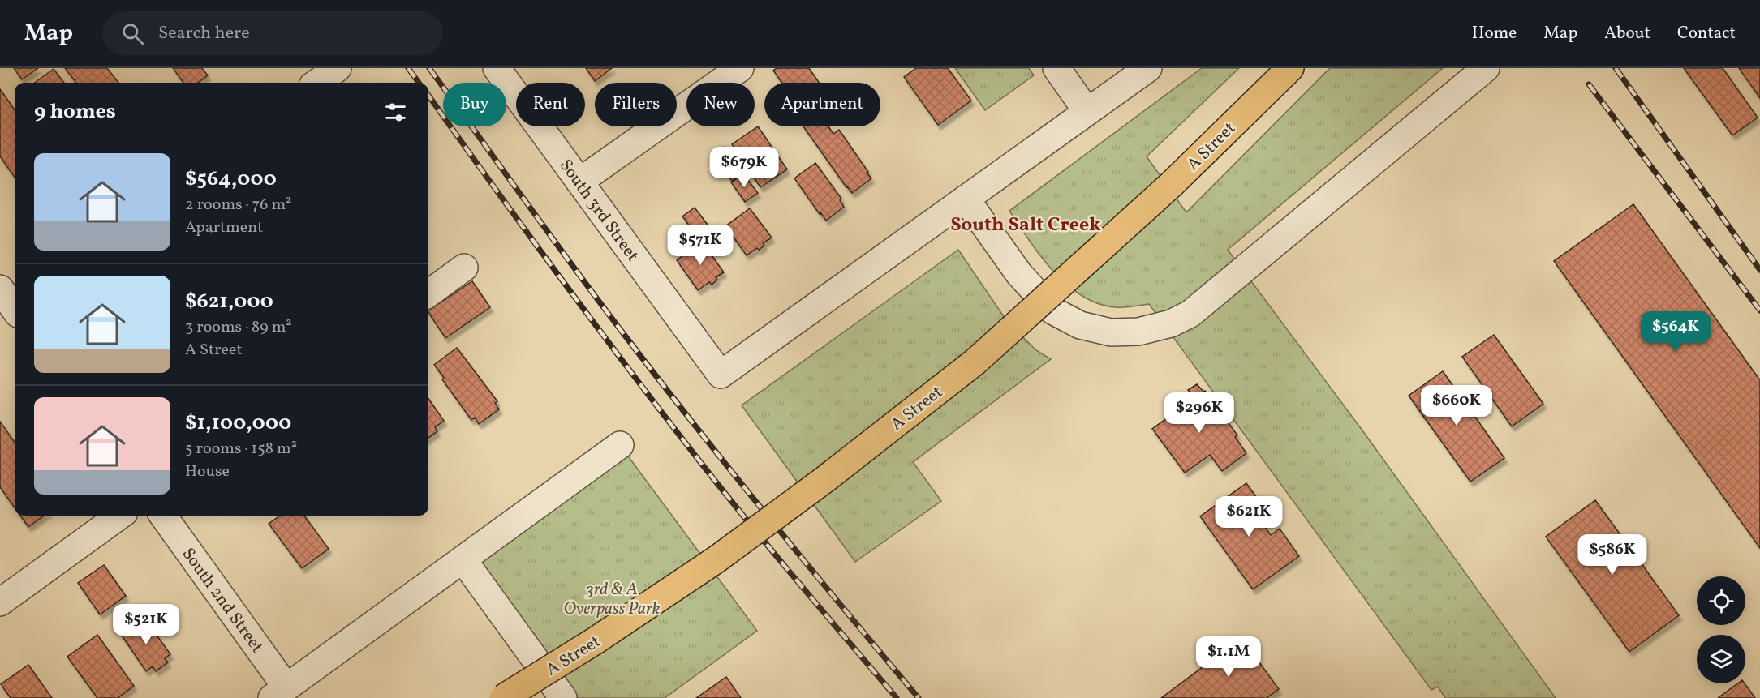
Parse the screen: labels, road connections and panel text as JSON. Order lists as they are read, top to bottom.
{
  "streets": {
    "main road": ["A Street"],
    "street": ["South 3rd Street", "South 2nd Street"]
  },
  "districts": ["South Salt Creek"],
  "parks": ["3rd & A Overpass Park"],
  "page": {
    "header": "Map",
    "search": "Search here",
    "nav": [
      "Home",
      "Map",
      "About",
      "Contact"
    ],
    "chip": [
      "Buy",
      "Rent",
      "Filters",
      "New",
      "Apartment"
    ],
    "heading": "9 homes",
    "list": [
      {
        "name": "$564,000",
        "note": "2 rooms · 76 m² · Apartment"
      },
      {
        "name": "$621,000",
        "note": "3 rooms · 89 m² · A Street"
      },
      {
        "name": "$1,100,000",
        "note": "5 rooms · 158 m² · House"
      }
    ],
    "price": [
      "$679K",
      "$571K",
      "$564K",
      "$660K",
      "$296K",
      "$621K",
      "$586K",
      "$521K",
      "$1.1M"
    ]
  }
}
